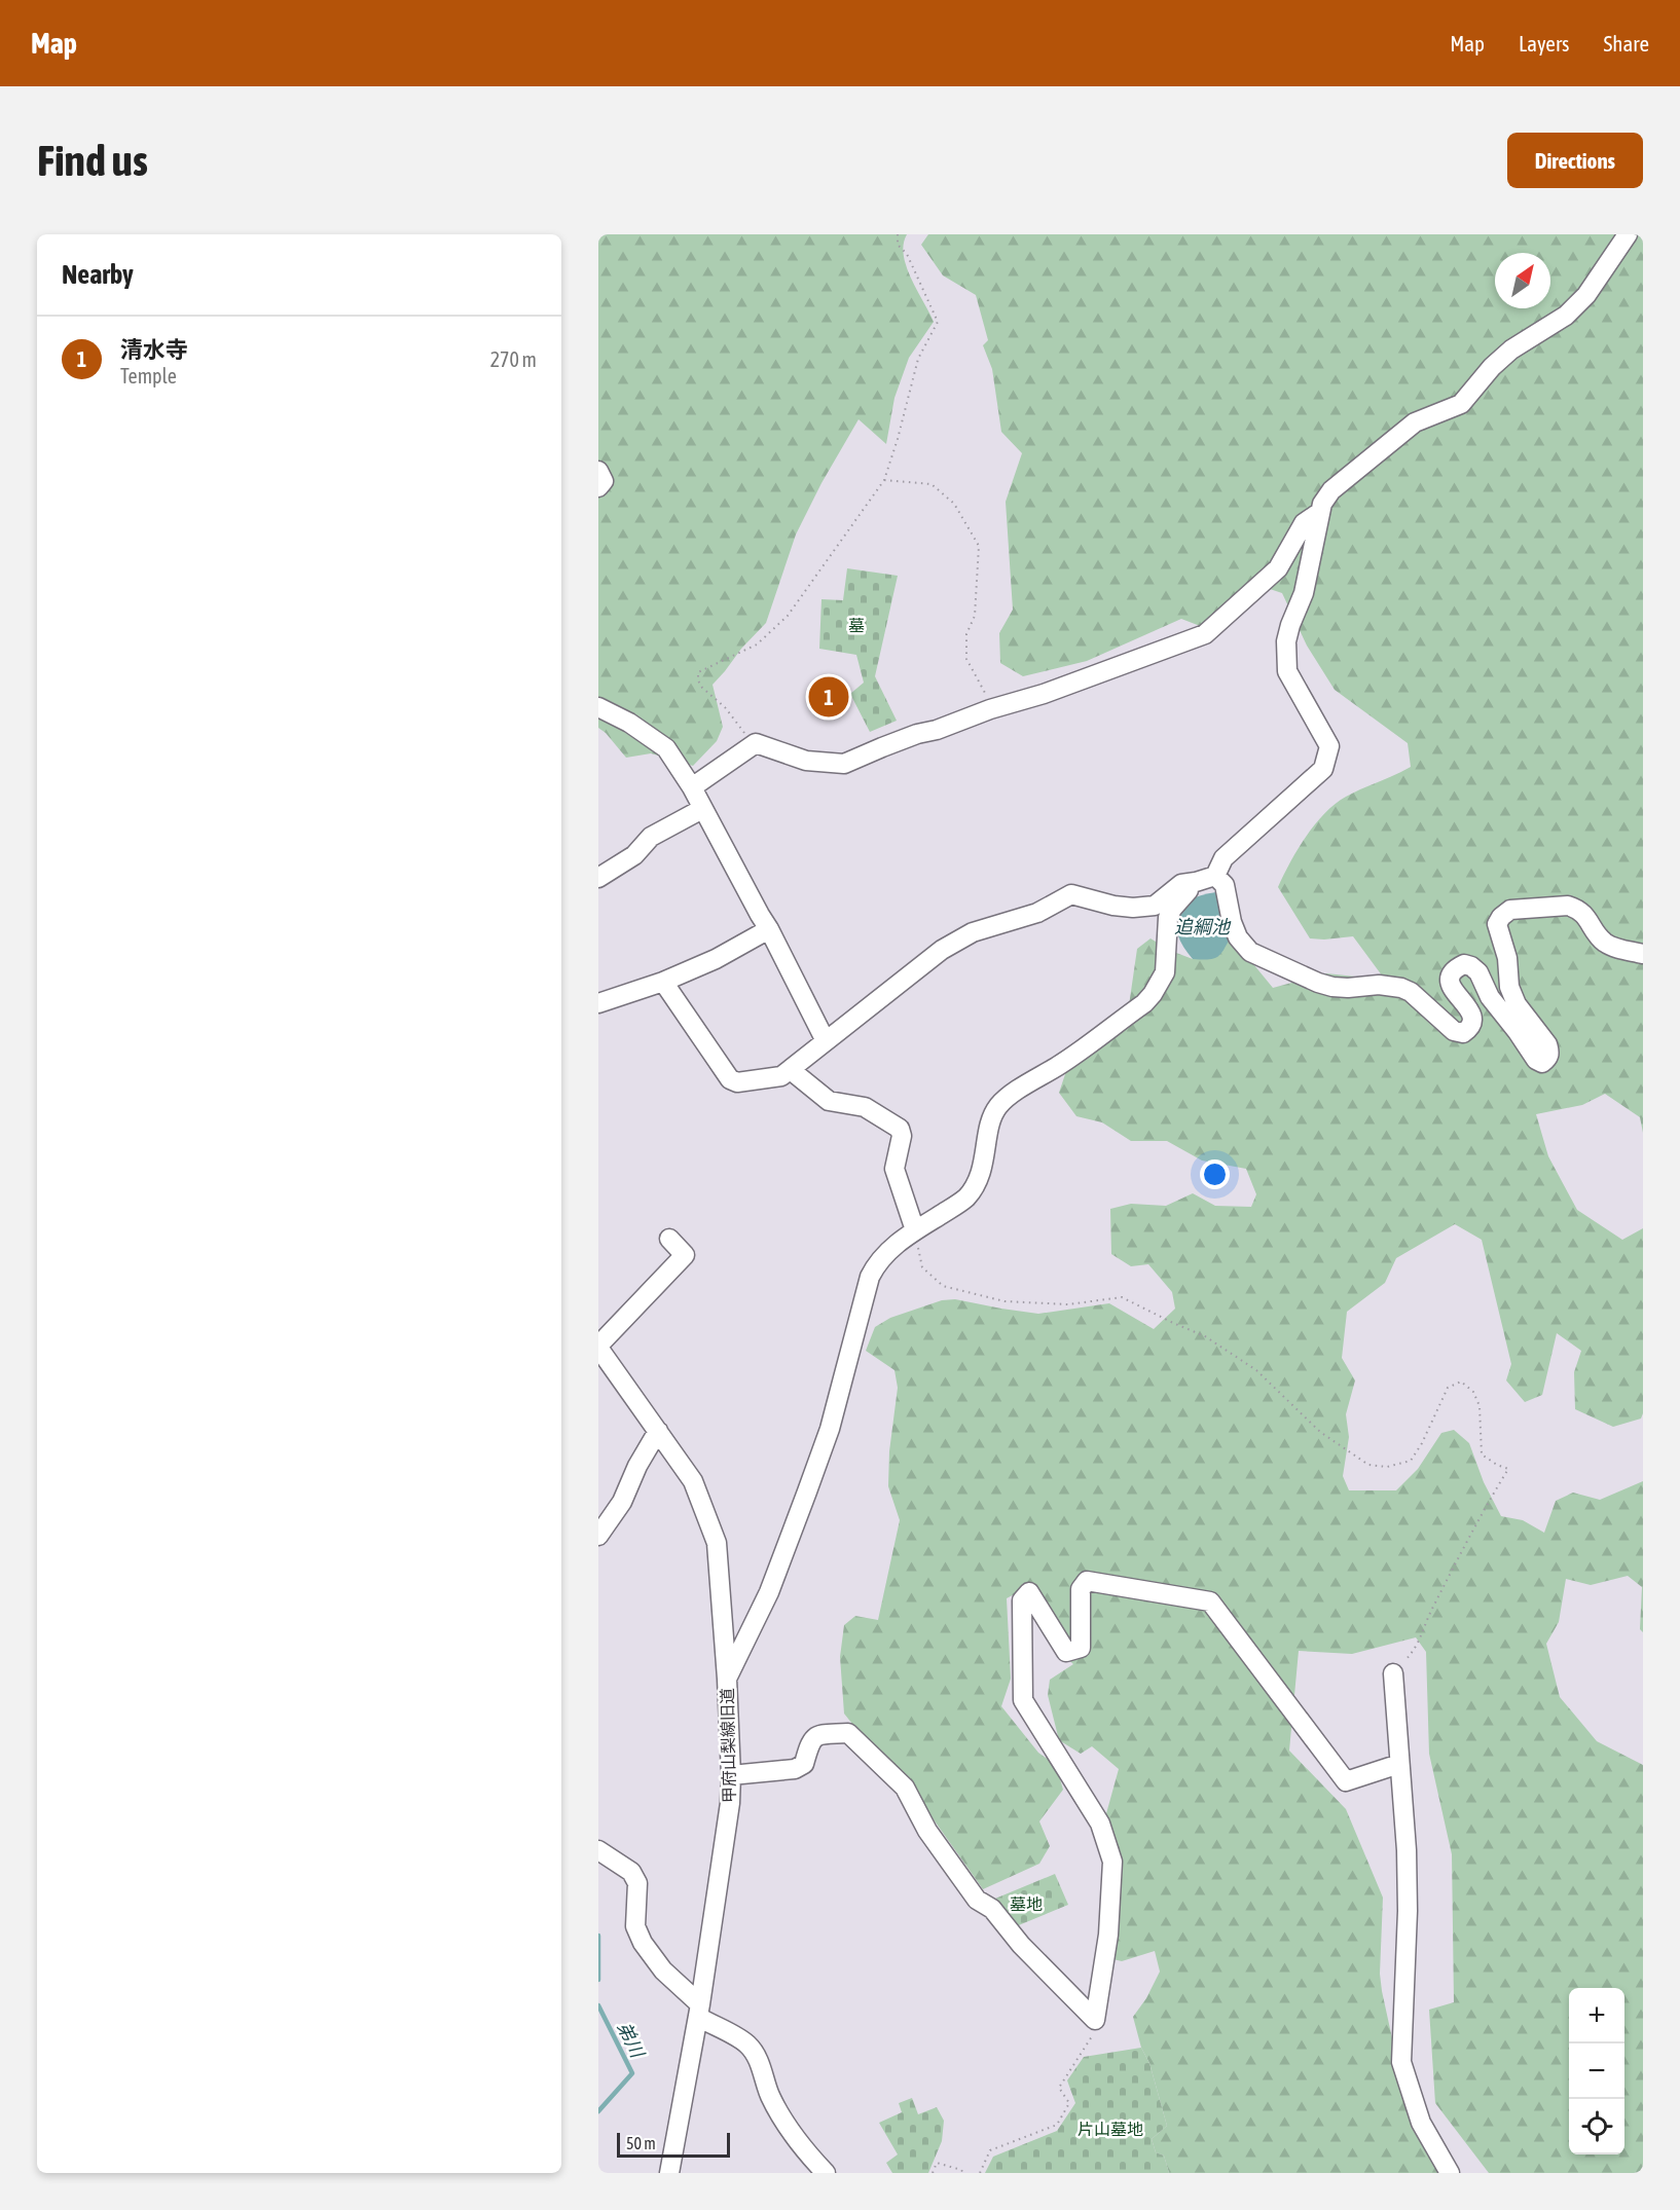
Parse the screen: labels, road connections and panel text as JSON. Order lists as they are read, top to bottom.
{
  "streets": {
    "street": ["甲府山梨線旧道"]
  },
  "water": ["追綱池", "弟川"],
  "parks": ["墓", "墓地", "片山墓地"],
  "scale_bar": "50 m",
  "north": "top right",
  "page": {
    "header": "Map",
    "nav": ["Map", "Layers", "Share"],
    "buttons": "Directions",
    "title": "Find us",
    "heading": "Nearby",
    "list": [
      {
        "mark": "1",
        "name": "清水寺",
        "note": "Temple",
        "value": "270 m"
      }
    ],
    "pins": "1",
    "map_buttons": ["+", "−"],
    "scale": "50 m"
  }
}
